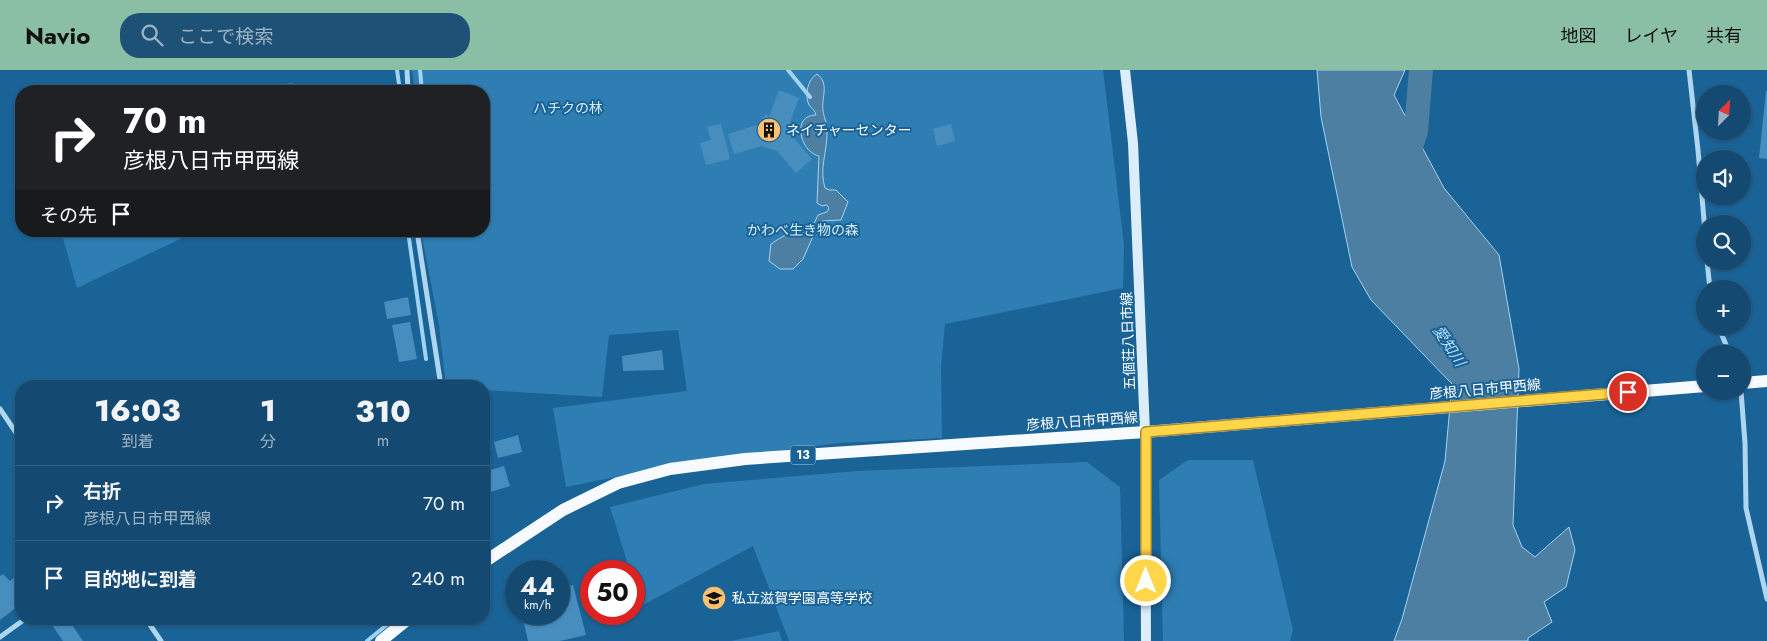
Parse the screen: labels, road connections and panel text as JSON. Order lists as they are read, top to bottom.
{
  "streets": {
    "main road": ["五個荘八日市線", "彦根八日市甲西線", "13"]
  },
  "crossings": [
    ["五個荘八日市線", "彦根八日市甲西線"]
  ],
  "water": ["愛知川"],
  "parks": ["ハチクの林", "かわべ生き物の森"],
  "places": {
    "building": ["ネイチャーセンター"],
    "school or university": ["私立滋賀学園高等学校"]
  },
  "north": "top right",
  "page": {
    "header": "Navio",
    "search": "ここで検索",
    "nav": ["地図", "レイヤ", "共有"],
    "map_buttons": ["+", "−"],
    "turn": ["70 m", "彦根八日市甲西線"],
    "then": "その先",
    "eta": [
      "16:03",
      "到着",
      "1",
      "分",
      "310",
      "m"
    ],
    "list": [
      {
        "name": "右折",
        "note": "彦根八日市甲西線",
        "value": "70 m"
      },
      {
        "name": "目的地に到着",
        "value": "240 m"
      }
    ],
    "speed": "44 km/h",
    "limit": "50"
  }
}
